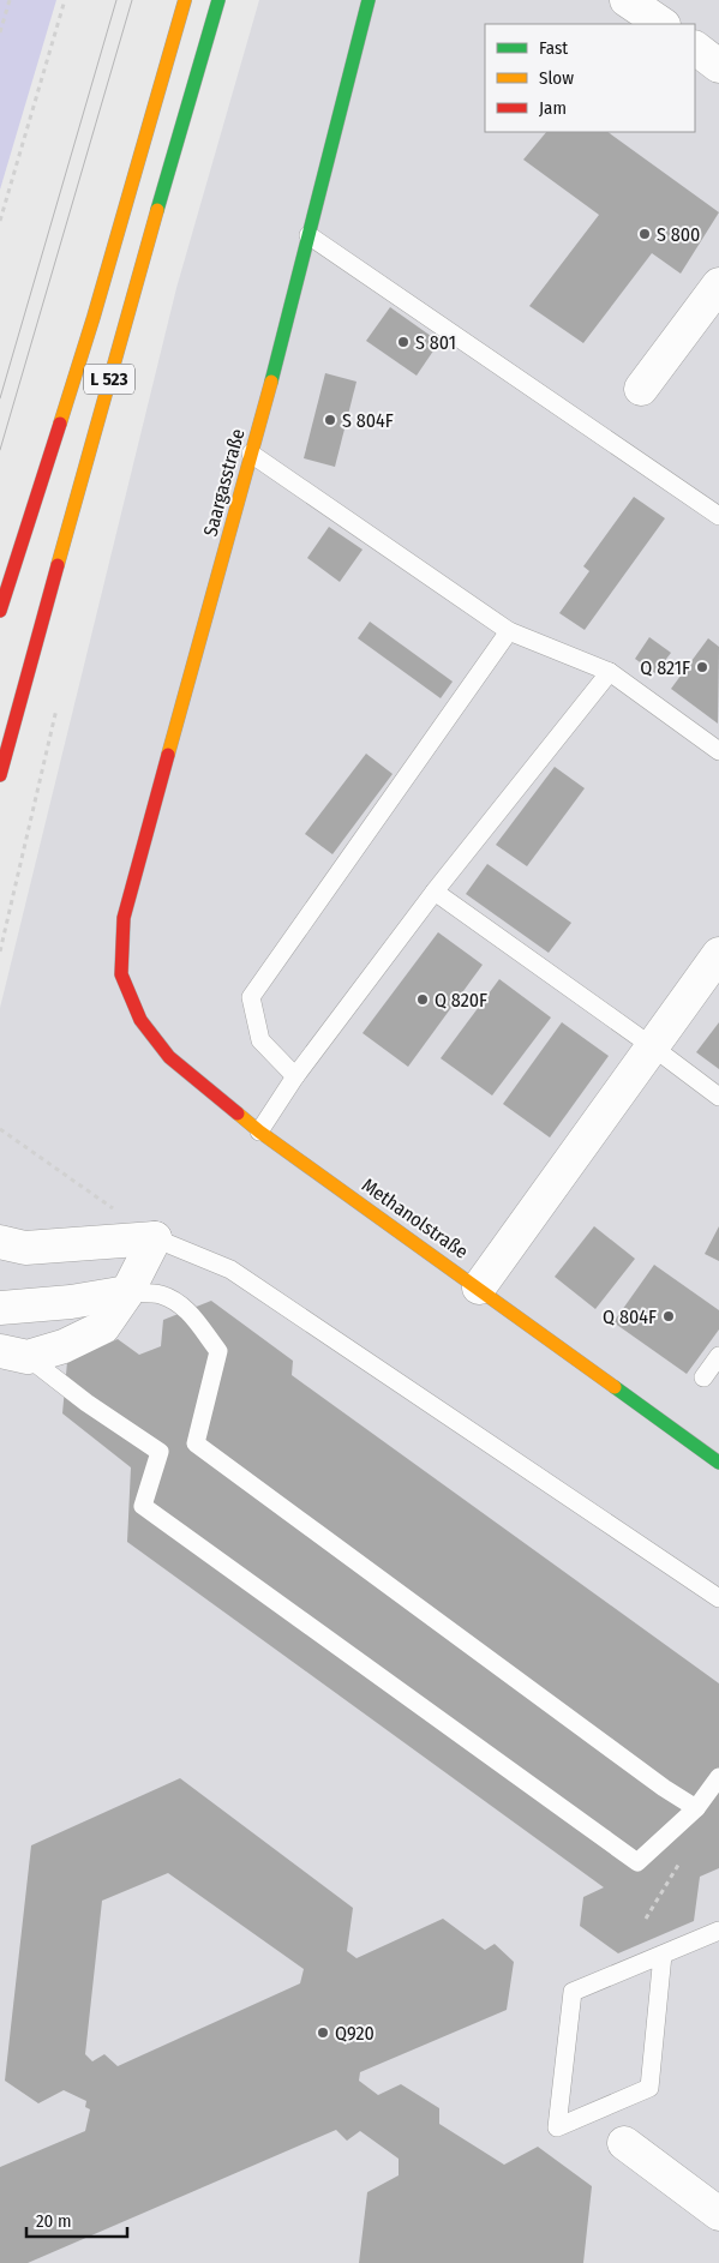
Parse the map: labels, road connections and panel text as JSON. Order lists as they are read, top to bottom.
{
  "streets": {
    "main road": ["L 523", "Saargasstraße", "Methanolstraße"]
  },
  "crossings": [
    ["Saargasstraße", "Methanolstraße"]
  ],
  "places": [
    "S 800",
    "S 801",
    "S 804F",
    "Q 821F",
    "Q 820F",
    "Q 804F",
    "Q920"
  ],
  "legend": ["Fast", "Slow", "Jam"],
  "scale_bar": "20 m"
}
